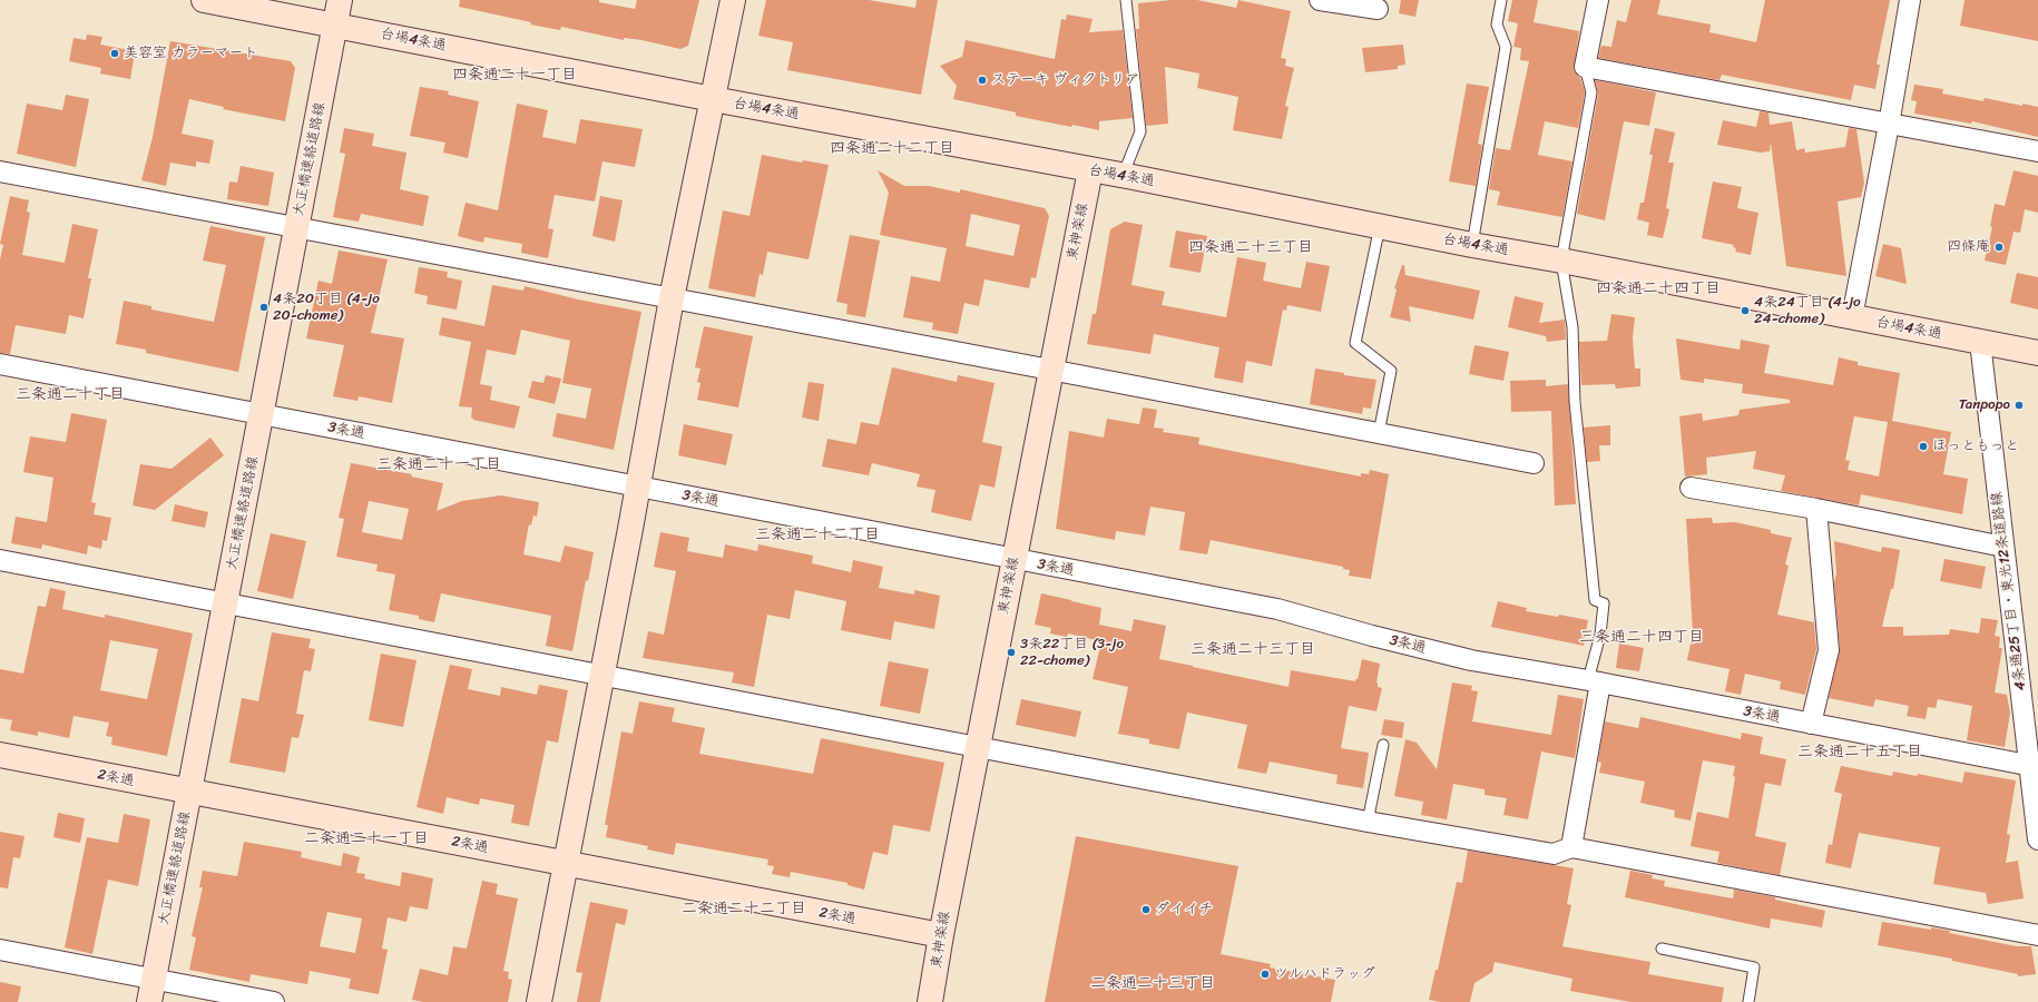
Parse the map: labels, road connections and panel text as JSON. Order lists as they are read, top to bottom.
{
  "streets": {
    "street": [
      "台場4条通",
      "大正橋連絡道路線",
      "東神楽線",
      "3条通",
      "4条通25丁目・東光12条道路線",
      "2条通"
    ]
  },
  "crossings": [
    ["台場4条通", "大正橋連絡道路線"],
    ["台場4条通", "東神楽線"],
    ["台場4条通", "4条通25丁目・東光12条道路線"],
    ["大正橋連絡道路線", "3条通"],
    ["大正橋連絡道路線", "2条通"],
    ["東神楽線", "3条通"],
    ["東神楽線", "2条通"],
    ["3条通", "4条通25丁目・東光12条道路線"]
  ],
  "districts": [
    "四条通二十一丁目",
    "四条通二十二丁目",
    "四条通二十三丁目",
    "四条通二十四丁目",
    "三条通二十丁目",
    "三条通二十一丁目",
    "三条通二十二丁目",
    "三条通二十四丁目",
    "三条通二十三丁目",
    "三条通二十五丁目",
    "二条通二十一丁目",
    "二条通二十二丁目",
    "二条通二十三丁目"
  ],
  "places": [
    "美容室 カラーマート",
    "ステーキ ヴィクトリア",
    "四條庵",
    "4条20丁目 (4-jo 20-chome)",
    "4条24丁目 (4-jo 24-chome)",
    "Tanpopo",
    "ほっともっと",
    "3条22丁目 (3-jo 22-chome)",
    "ダイイチ",
    "ツルハドラッグ"
  ]
}
